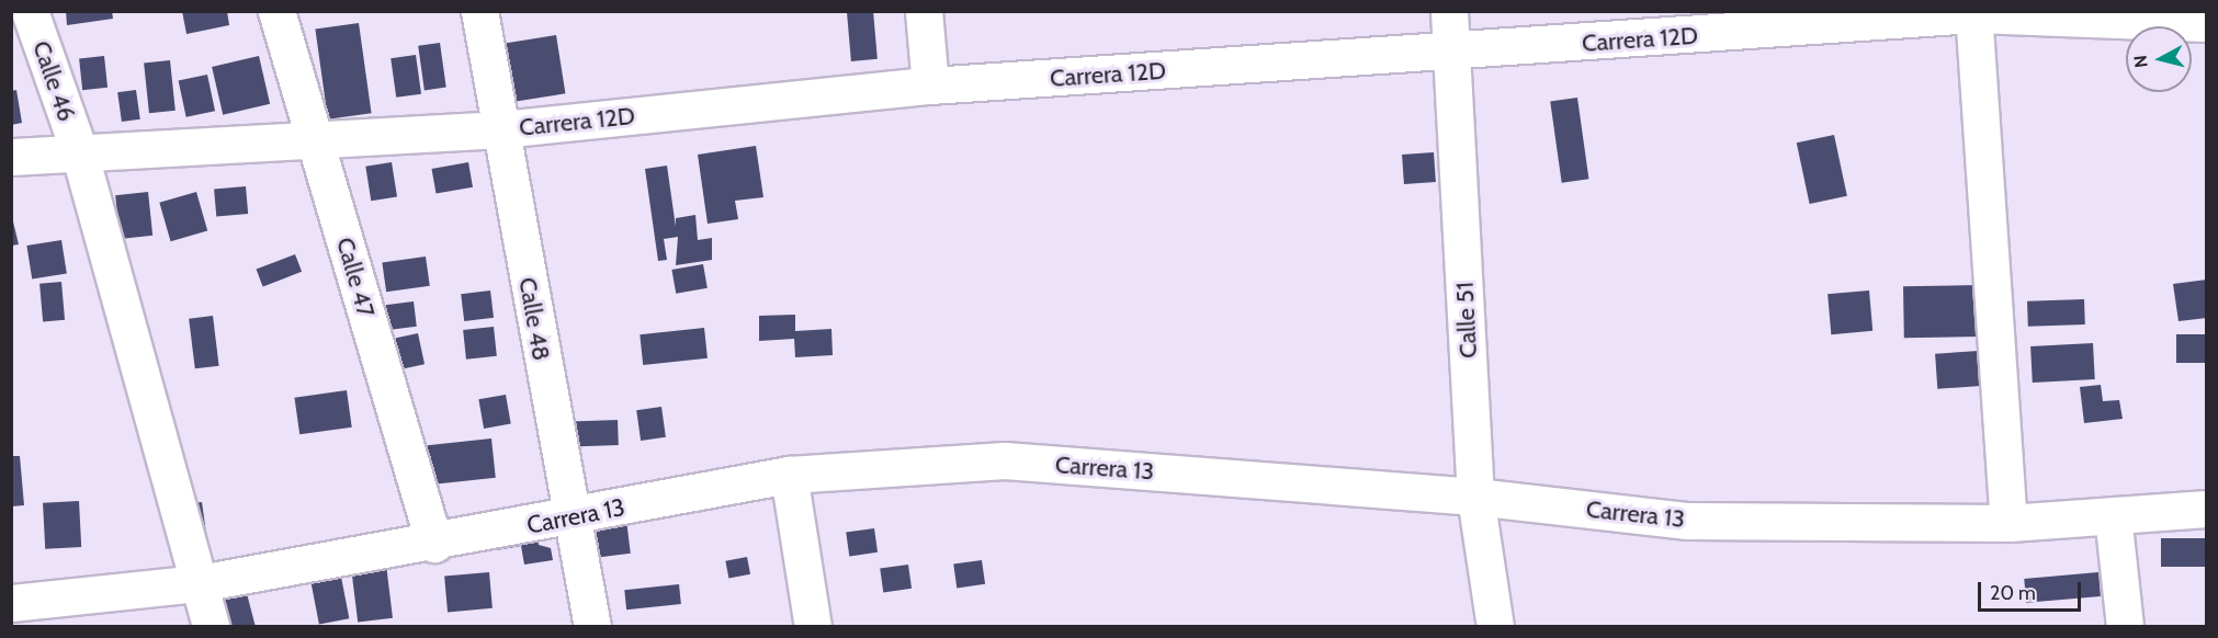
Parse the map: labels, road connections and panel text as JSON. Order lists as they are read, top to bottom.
{
  "streets": {
    "street": [
      "Carrera 12D",
      "Calle 46",
      "Calle 47",
      "Calle 48",
      "Calle 51",
      "Carrera 13"
    ]
  },
  "crossings": [
    ["Carrera 12D", "Calle 46"],
    ["Carrera 12D", "Calle 47"],
    ["Carrera 12D", "Calle 48"],
    ["Carrera 12D", "Calle 51"],
    ["Calle 46", "Carrera 13"],
    ["Calle 47", "Carrera 13"],
    ["Calle 48", "Carrera 13"],
    ["Calle 51", "Carrera 13"]
  ],
  "scale_bar": "20 m",
  "north": "left"
}
